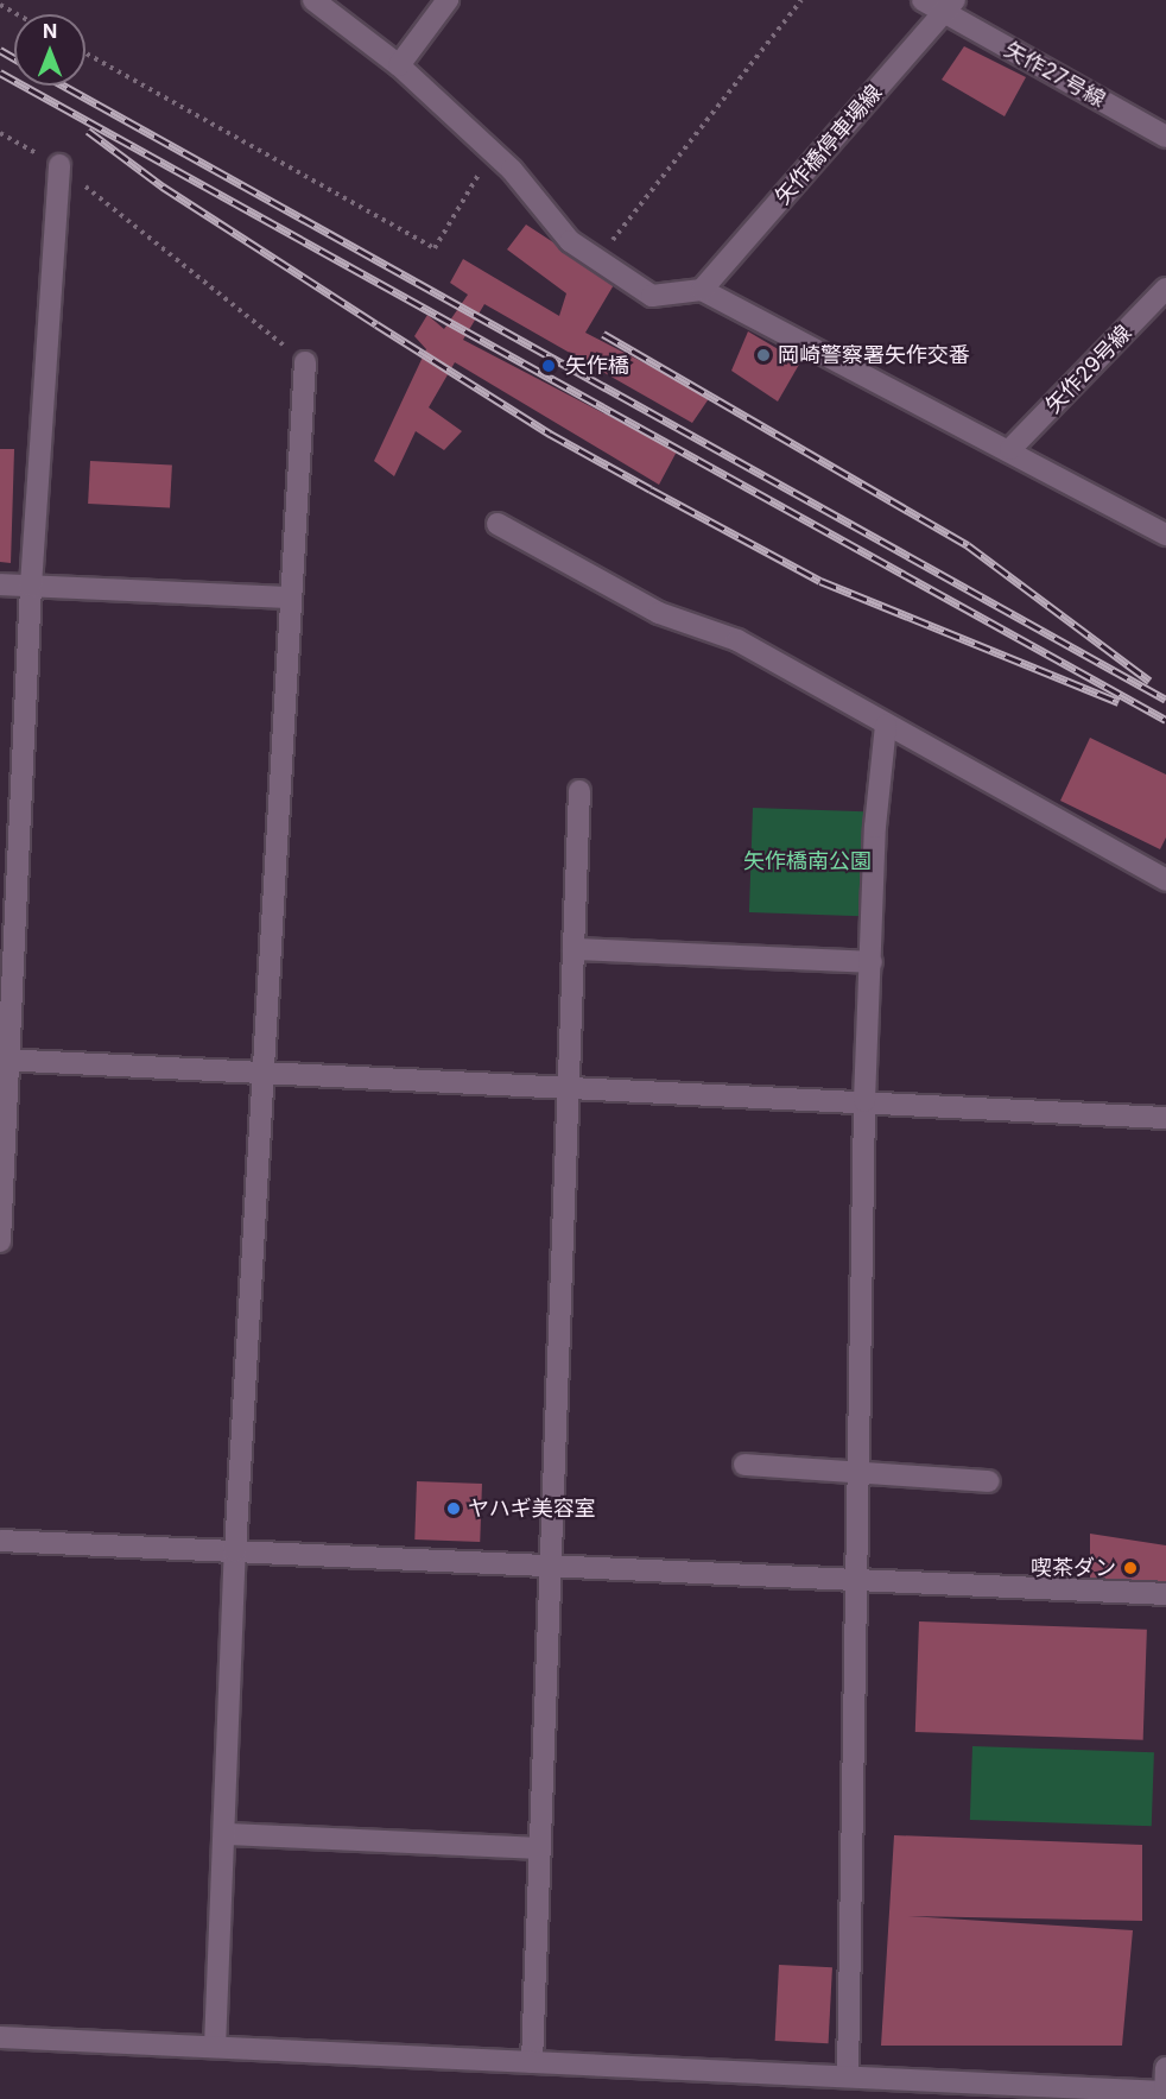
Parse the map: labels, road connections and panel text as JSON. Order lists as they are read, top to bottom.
{
  "streets": {
    "street": ["矢作27号線", "矢作橋停車場線", "矢作29号線"]
  },
  "crossings": [
    ["矢作27号線", "矢作橋停車場線"]
  ],
  "parks": ["矢作橋南公園"],
  "places": [
    "岡崎警察署矢作交番",
    "矢作橋",
    "ヤハギ美容室",
    "喫茶ダン"
  ],
  "north": "top"
}
